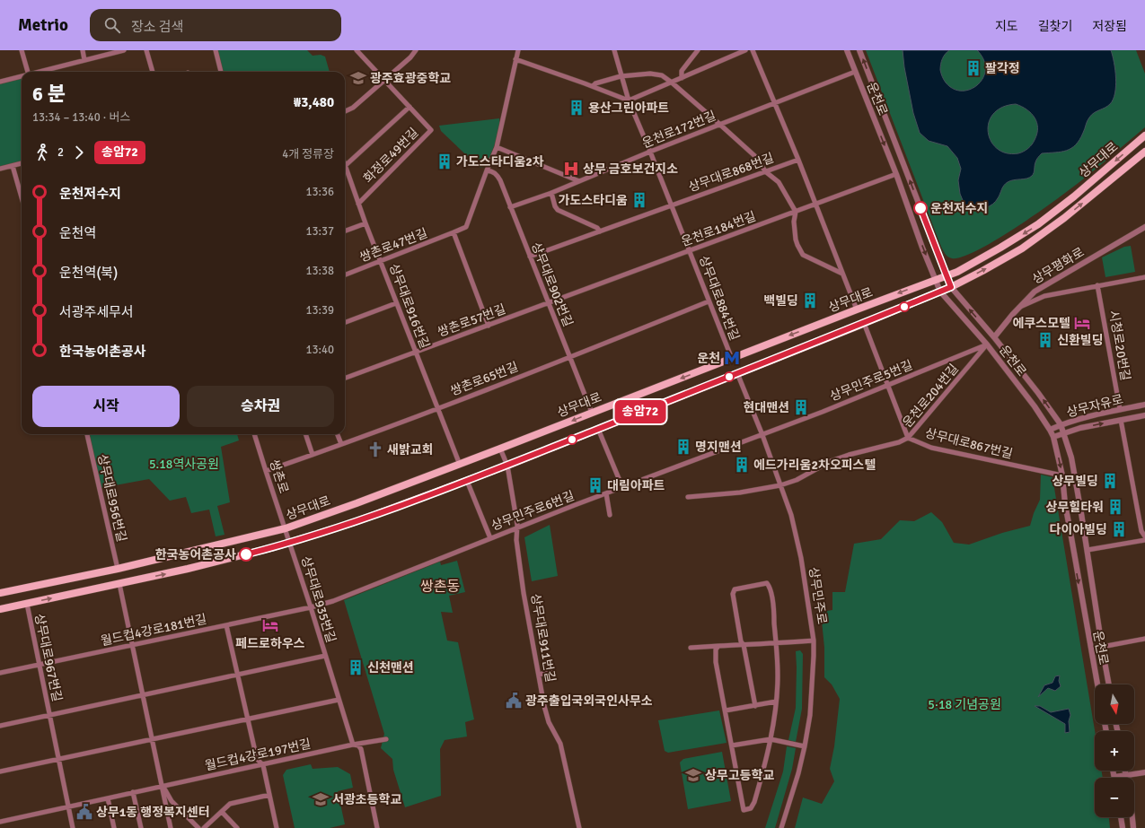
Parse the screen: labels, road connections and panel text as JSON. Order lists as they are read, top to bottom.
{
  "streets": {
    "main road": ["상무대로"],
    "street": [
      "운천로",
      "운천로172번길",
      "화정로49번길",
      "상무대로868번길",
      "운천로184번길",
      "쌍촌로47번길",
      "상무평화로",
      "상무대로902번길",
      "상무대로884번길",
      "상무대로916번길",
      "쌍촌로57번길",
      "시청로20번길",
      "쌍촌로65번길",
      "상무민주로5번길",
      "운천로204번길",
      "상무자유로",
      "상무대로867번길",
      "쌍촌로",
      "상무대로956번길",
      "상무민주로6번길",
      "상무민주로",
      "상무대로935번길",
      "월드컵4강로181번길",
      "상무대로911번길",
      "상무대로967번길",
      "월드컵4강로197번길"
    ]
  },
  "crossings": [
    ["운천로", "운천로172번길"],
    ["운천로", "상무대로"],
    ["운천로", "운천로184번길"],
    ["운천로", "상무평화로"],
    ["운천로", "상무민주로5번길"],
    ["운천로", "운천로204번길"],
    ["운천로", "상무자유로"],
    ["운천로", "상무대로867번길"],
    ["운천로172번길", "상무대로902번길"],
    ["운천로172번길", "상무대로884번길"],
    ["화정로49번길", "상무대로916번길"],
    ["상무대로", "상무대로902번길"],
    ["상무대로", "상무대로884번길"],
    ["상무대로", "상무대로916번길"],
    ["상무대로", "상무대로867번길"],
    ["상무대로", "쌍촌로"],
    ["상무대로", "상무대로956번길"],
    ["상무대로", "상무민주로"],
    ["상무대로", "상무대로935번길"],
    ["상무대로", "상무대로911번길"],
    ["상무대로", "상무대로967번길"],
    ["상무대로868번길", "상무대로884번길"],
    ["운천로184번길", "상무대로902번길"],
    ["운천로184번길", "상무대로884번길"],
    ["운천로184번길", "쌍촌로57번길"],
    ["쌍촌로47번길", "상무대로902번길"],
    ["쌍촌로47번길", "상무대로916번길"],
    ["상무대로902번길", "쌍촌로57번길"],
    ["상무대로902번길", "쌍촌로65번길"],
    ["상무대로884번길", "쌍촌로65번길"],
    ["상무대로916번길", "쌍촌로57번길"],
    ["상무대로916번길", "쌍촌로65번길"],
    ["시청로20번길", "상무자유로"],
    ["쌍촌로65번길", "쌍촌로"],
    ["상무민주로5번길", "운천로204번길"],
    ["상무민주로5번길", "상무대로867번길"],
    ["상무민주로5번길", "상무민주로6번길"],
    ["상무민주로5번길", "상무민주로"],
    ["운천로204번길", "상무대로867번길"],
    ["운천로204번길", "상무민주로"],
    ["쌍촌로", "상무대로935번길"],
    ["상무민주로6번길", "상무민주로"],
    ["상무민주로6번길", "상무대로935번길"],
    ["상무민주로6번길", "월드컵4강로181번길"],
    ["상무민주로6번길", "상무대로911번길"],
    ["상무대로935번길", "월드컵4강로181번길"],
    ["상무대로935번길", "상무대로967번길"],
    ["상무대로935번길", "월드컵4강로197번길"],
    ["월드컵4강로181번길", "상무대로967번길"],
    ["상무대로967번길", "월드컵4강로197번길"]
  ],
  "districts": ["쌍촌동"],
  "parks": ["5.18역사공원", "5·18 기념공원"],
  "places": {
    "building": [
      "팔각정",
      "용산그린아파트",
      "가도스타디움2차",
      "가도스타디움",
      "백빌딩",
      "신환빌딩",
      "현대맨션",
      "명지맨션",
      "에드가리움2차오피스텔",
      "상무빌딩",
      "대림아파트",
      "상무힐타워",
      "다이아빌딩",
      "신천맨션"
    ],
    "school or university": ["광주효광중학교", "상무고등학교", "서광초등학교"],
    "hospital": ["상무 금호보건지소"],
    "other": ["운천저수지", "한국농어촌공사"],
    "hotel": ["에쿠스모텔", "페드로하우스"],
    "metro station": ["운천"],
    "church": ["새밝교회"],
    "public building": ["광주출입국외국인사무소", "상무1동 행정복지센터"]
  },
  "lines": ["bus line 송암72"],
  "north": "bottom",
  "page": {
    "header": "Metrio",
    "search": "장소 검색",
    "nav": ["지도", "길찾기", "저장됨"],
    "on_map": "송암72",
    "heading": ["6 분", "13:34 – 13:40 · 버스", "₩3,480"],
    "legs": ["2", "송암72", "4개 정류장"],
    "list": [
      {
        "name": "운천저수지",
        "value": "13:36"
      },
      {
        "name": "운천역",
        "value": "13:37"
      },
      {
        "name": "운천역(북)",
        "value": "13:38"
      },
      {
        "name": "서광주세무서",
        "value": "13:39"
      },
      {
        "name": "한국농어촌공사",
        "value": "13:40"
      }
    ],
    "buttons": ["시작", "승차권"],
    "map_buttons": ["+", "−"]
  }
}
